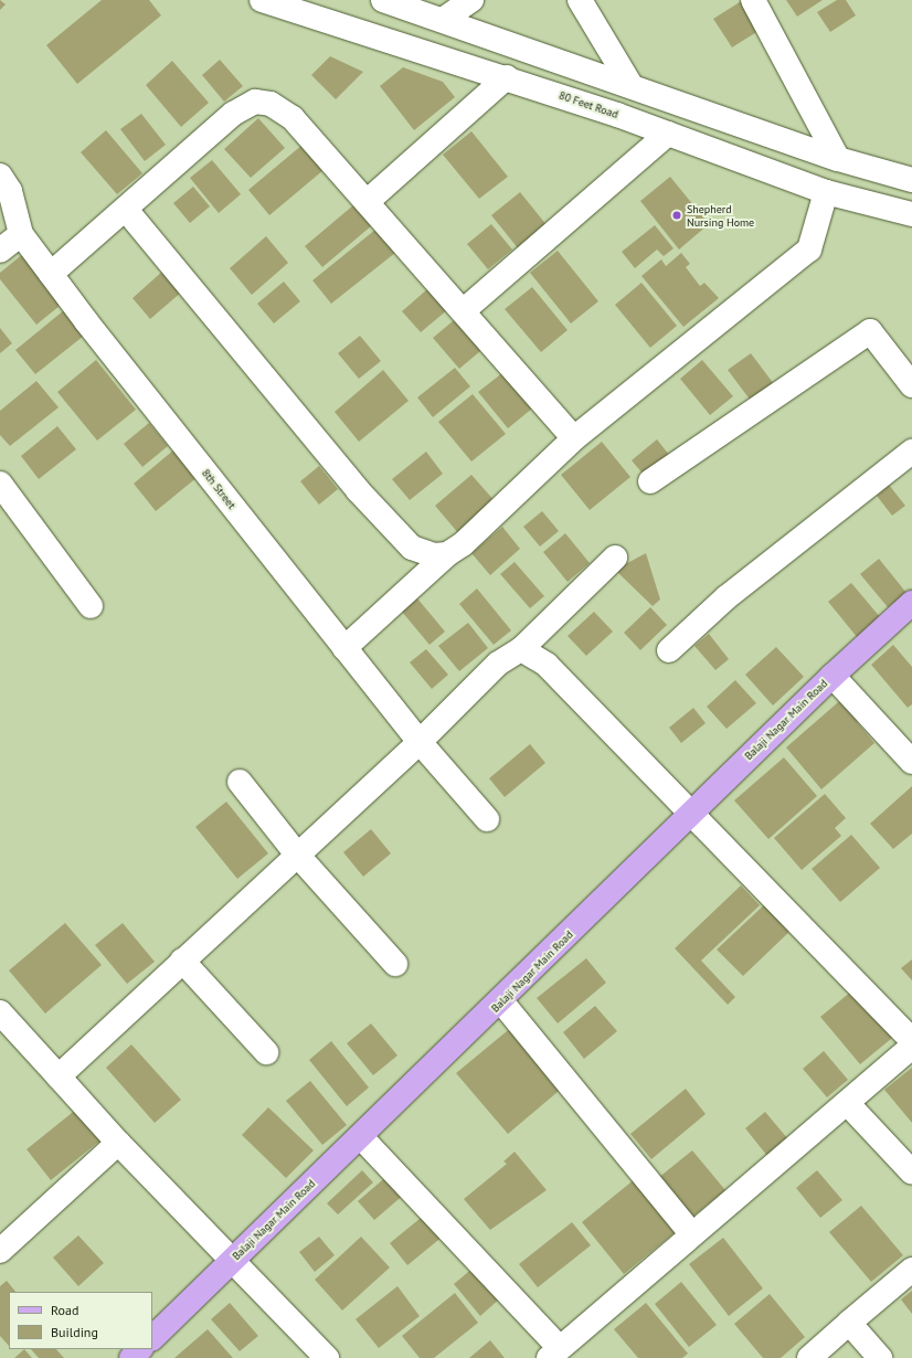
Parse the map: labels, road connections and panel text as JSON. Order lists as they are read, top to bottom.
{
  "streets": {
    "main road": ["Balaji Nagar Main Road"],
    "street": ["80 Feet Road", "8th Street"]
  },
  "places": ["Shepherd Nursing Home"],
  "legend": ["Road", "Building"]
}
